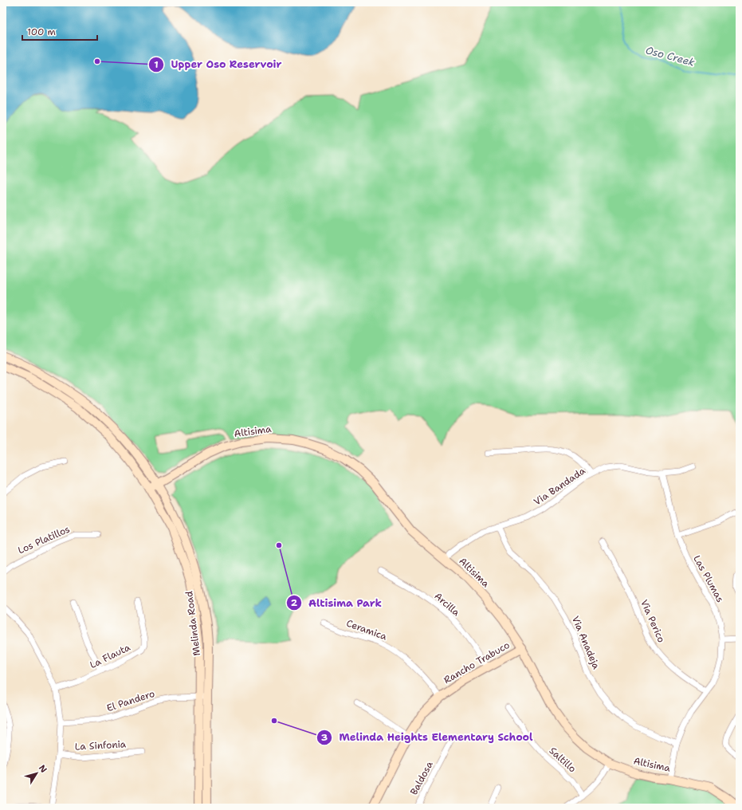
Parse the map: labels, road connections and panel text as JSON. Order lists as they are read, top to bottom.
{
  "streets": {
    "main road": ["Altisima", "Melinda Road", "Rancho Trabuco"],
    "street": [
      "Via Bandada",
      "Los Platillos",
      "Las Plumas",
      "Arcilla",
      "Via Perico",
      "Ceramica",
      "Via Anadeja",
      "La Flauta",
      "El Pandero",
      "La Sinfonia",
      "Saltillo",
      "Baldosa"
    ]
  },
  "crossings": [
    ["Altisima", "Via Bandada"],
    ["Altisima", "Las Plumas"],
    ["Altisima", "Melinda Road"],
    ["Altisima", "Rancho Trabuco"],
    ["Via Bandada", "Las Plumas"],
    ["Via Bandada", "Via Anadeja"],
    ["Las Plumas", "Via Perico"],
    ["Las Plumas", "Via Anadeja"],
    ["Arcilla", "Rancho Trabuco"],
    ["Melinda Road", "El Pandero"],
    ["Ceramica", "Rancho Trabuco"]
  ],
  "water": ["Oso Creek"],
  "places": ["Upper Oso Reservoir", "Altisima Park", "Melinda Heights Elementary School"],
  "scale_bar": "100 m",
  "north": "top right"
}
